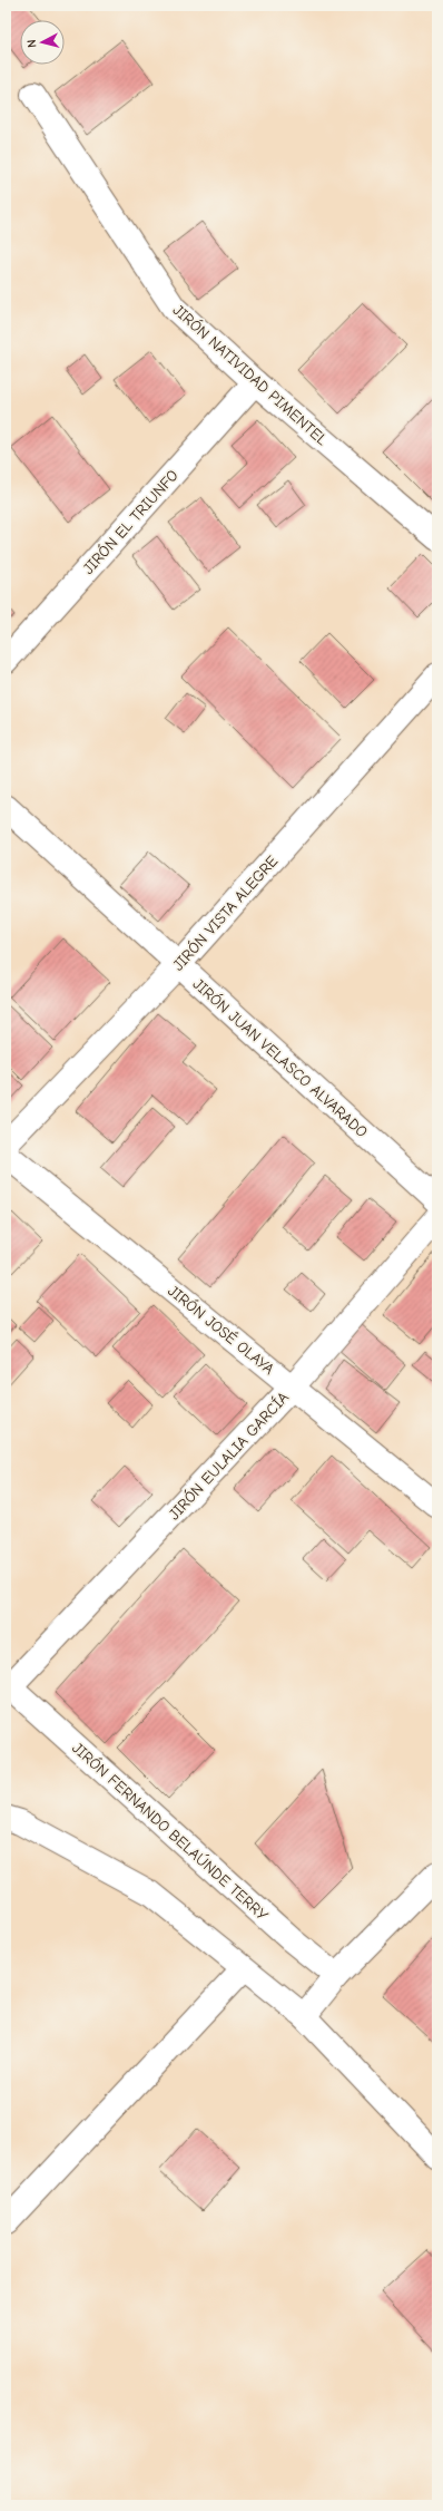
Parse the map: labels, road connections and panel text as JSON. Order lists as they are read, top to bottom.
{
  "streets": {
    "main road": [
      "JIRÓN NATIVIDAD PIMENTEL",
      "JIRÓN EL TRIUNFO",
      "JIRÓN VISTA ALEGRE",
      "JIRÓN JUAN VELASCO ALVARADO",
      "JIRÓN JOSÉ OLAYA",
      "JIRÓN EULALIA GARCÍA",
      "JIRÓN FERNANDO BELAÚNDE TERRY"
    ]
  },
  "crossings": [
    ["JIRÓN NATIVIDAD PIMENTEL", "JIRÓN EL TRIUNFO"],
    ["JIRÓN VISTA ALEGRE", "JIRÓN JUAN VELASCO ALVARADO"],
    ["JIRÓN JOSÉ OLAYA", "JIRÓN EULALIA GARCÍA"],
    ["JIRÓN EULALIA GARCÍA", "JIRÓN FERNANDO BELAÚNDE TERRY"]
  ],
  "north": "left"
}
